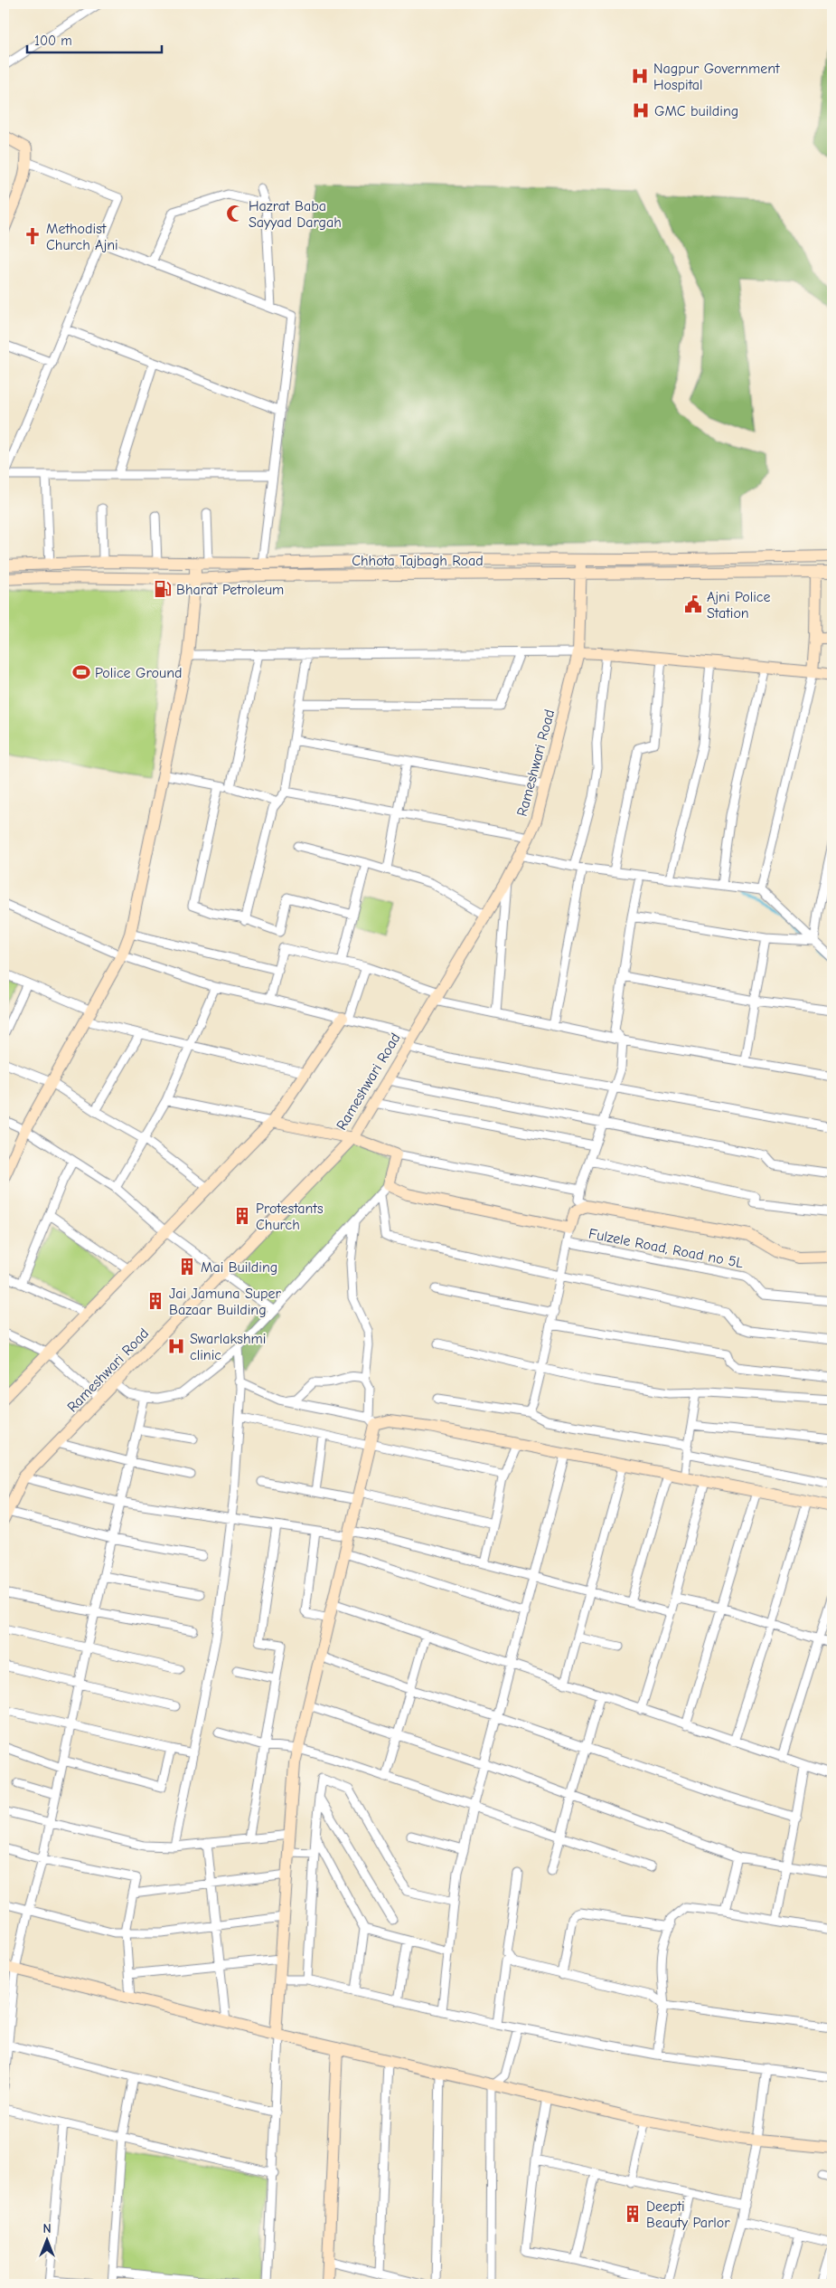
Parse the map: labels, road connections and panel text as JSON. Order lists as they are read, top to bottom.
{
  "streets": {
    "street": ["Chhota Tajbagh Road", "Rameshwari Road", "Fulzele Road, Road no 5L"]
  },
  "crossings": [
    ["Chhota Tajbagh Road", "Rameshwari Road"]
  ],
  "places": {
    "hospital": ["Nagpur Government Hospital", "GMC building", "Swarlakshmi clinic"],
    "mosque": ["Hazrat Baba Sayyad Dargah"],
    "church": ["Methodist Church Ajni"],
    "fuel station": ["Bharat Petroleum"],
    "public building": ["Ajni Police Station"],
    "sports": ["Police Ground"],
    "building": [
      "Protestants Church",
      "Mai Building",
      "Jai Jamuna Super Bazaar Building",
      "Deepti Beauty Parlor"
    ]
  },
  "scale_bar": "100 m",
  "north": "top"
}
